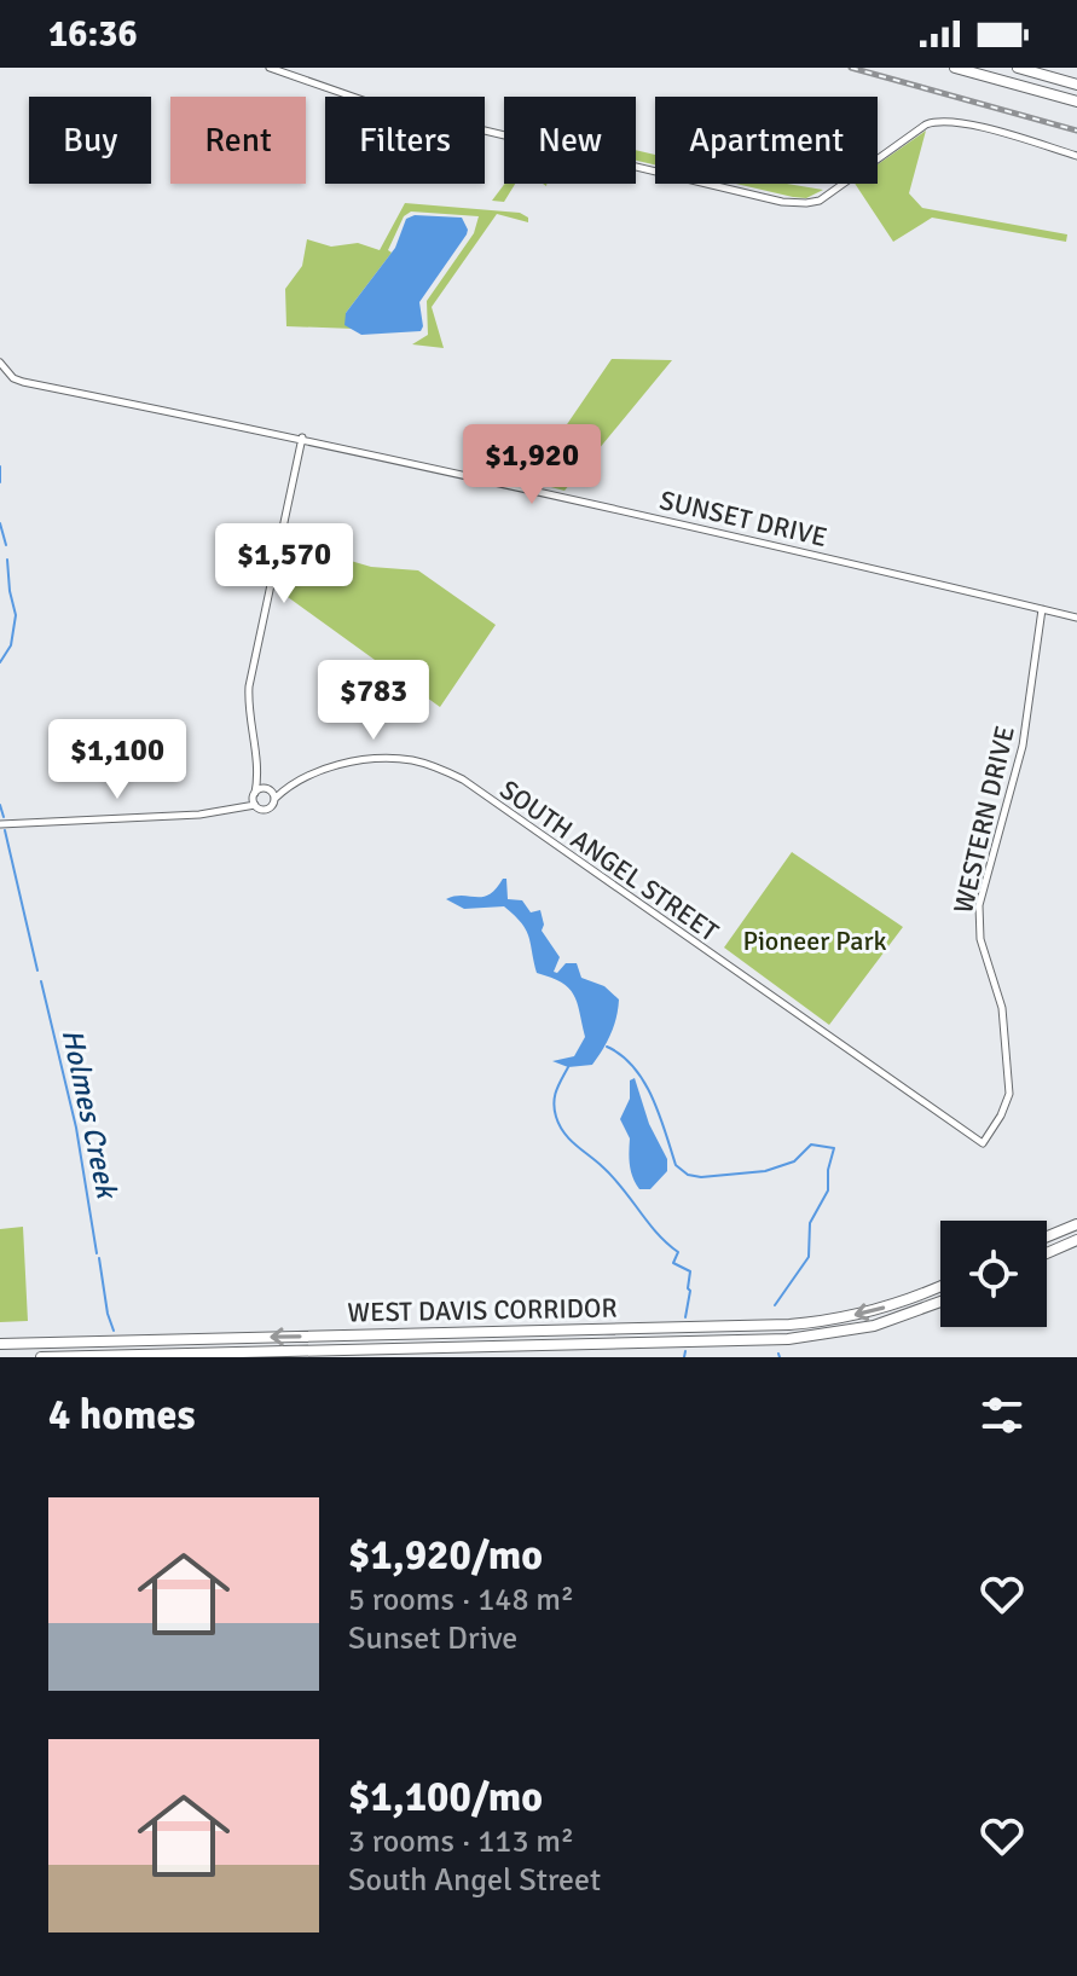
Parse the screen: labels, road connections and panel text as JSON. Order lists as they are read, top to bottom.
{
  "streets": {
    "highway": ["WEST DAVIS CORRIDOR"],
    "street": ["SUNSET DRIVE", "WESTERN DRIVE", "SOUTH ANGEL STREET"]
  },
  "crossings": [
    ["SUNSET DRIVE", "WESTERN DRIVE"],
    ["WESTERN DRIVE", "SOUTH ANGEL STREET"]
  ],
  "water": ["Holmes Creek"],
  "parks": ["Pioneer Park"],
  "page": {
    "status": "16:36",
    "chip": [
      "Buy",
      "Rent",
      "Filters",
      "New",
      "Apartment"
    ],
    "price": [
      "$1,920",
      "$1,570",
      "$783",
      "$1,100"
    ],
    "heading": "4 homes",
    "list": [
      {
        "name": "$1,920/mo",
        "note": "5 rooms · 148 m² · Sunset Drive"
      },
      {
        "name": "$1,100/mo",
        "note": "3 rooms · 113 m² · South Angel Street"
      }
    ]
  }
}
